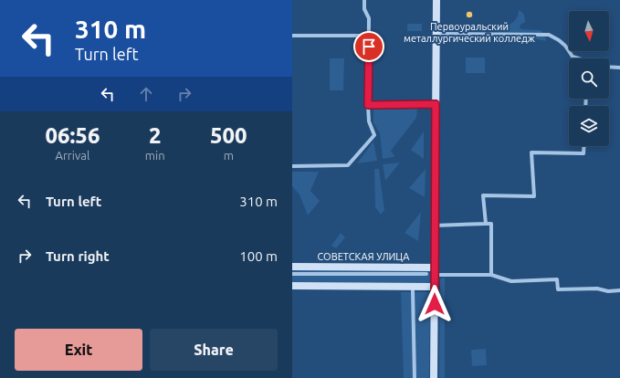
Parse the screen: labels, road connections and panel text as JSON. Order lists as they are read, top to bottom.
{
  "streets": {
    "main road": ["СОВЕТСКАЯ УЛИЦА"]
  },
  "places": ["Первоуральский металлургический колледж"],
  "north": "bottom",
  "page": {
    "turn": ["310 m", "Turn left"],
    "eta": [
      "06:56",
      "Arrival",
      "2",
      "min",
      "500",
      "m"
    ],
    "list": [
      {
        "name": "Turn left",
        "value": "310 m"
      },
      {
        "name": "Turn right",
        "value": "100 m"
      }
    ],
    "buttons": ["Exit", "Share"]
  }
}
